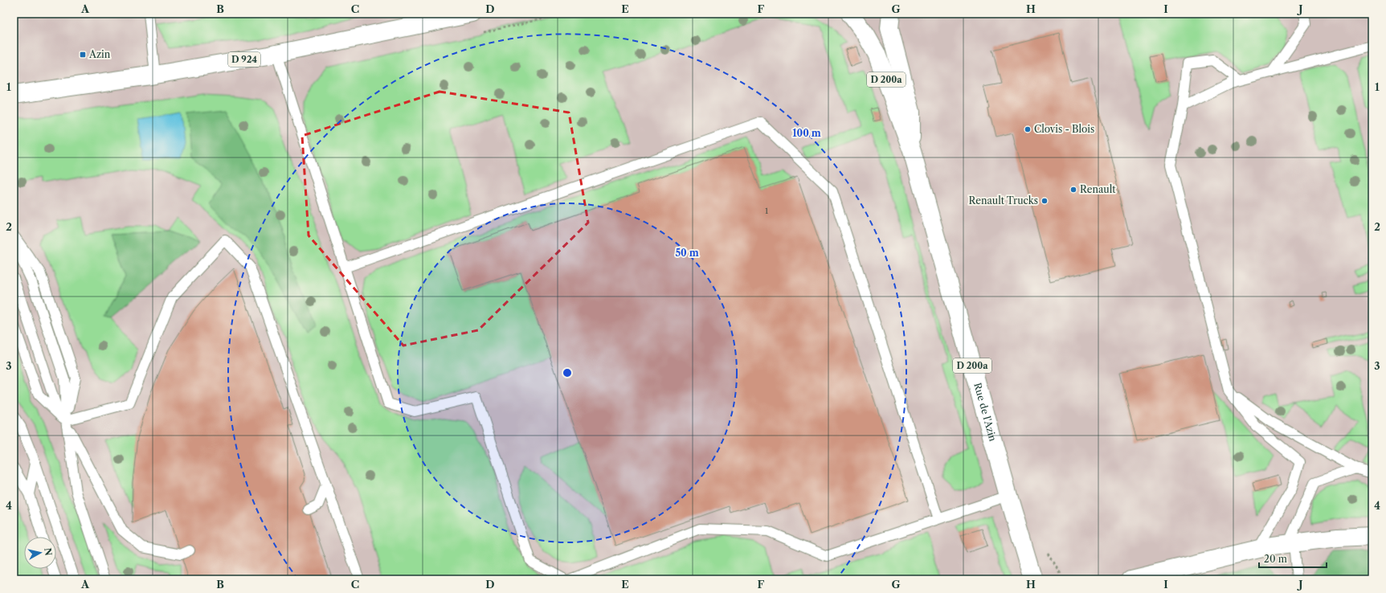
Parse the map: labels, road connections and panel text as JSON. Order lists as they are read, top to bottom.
{
  "streets": {
    "main road": ["D 924", "D 200a", "Rue de l'Azin"]
  },
  "places": {
    "transit": ["Azin"],
    "other": ["Clovis - Blois", "Renault", "Renault Trucks"]
  },
  "house_numbers": ["1"],
  "scale_bar": "20 m",
  "north": "right",
  "grid": {
    "columns": [
      "A",
      "B",
      "C",
      "D",
      "E",
      "F",
      "G",
      "H",
      "I",
      "J"
    ],
    "rows": [
      "1",
      "2",
      "3",
      "4"
    ]
  },
  "rings": ["100 m", "50 m"]
}
